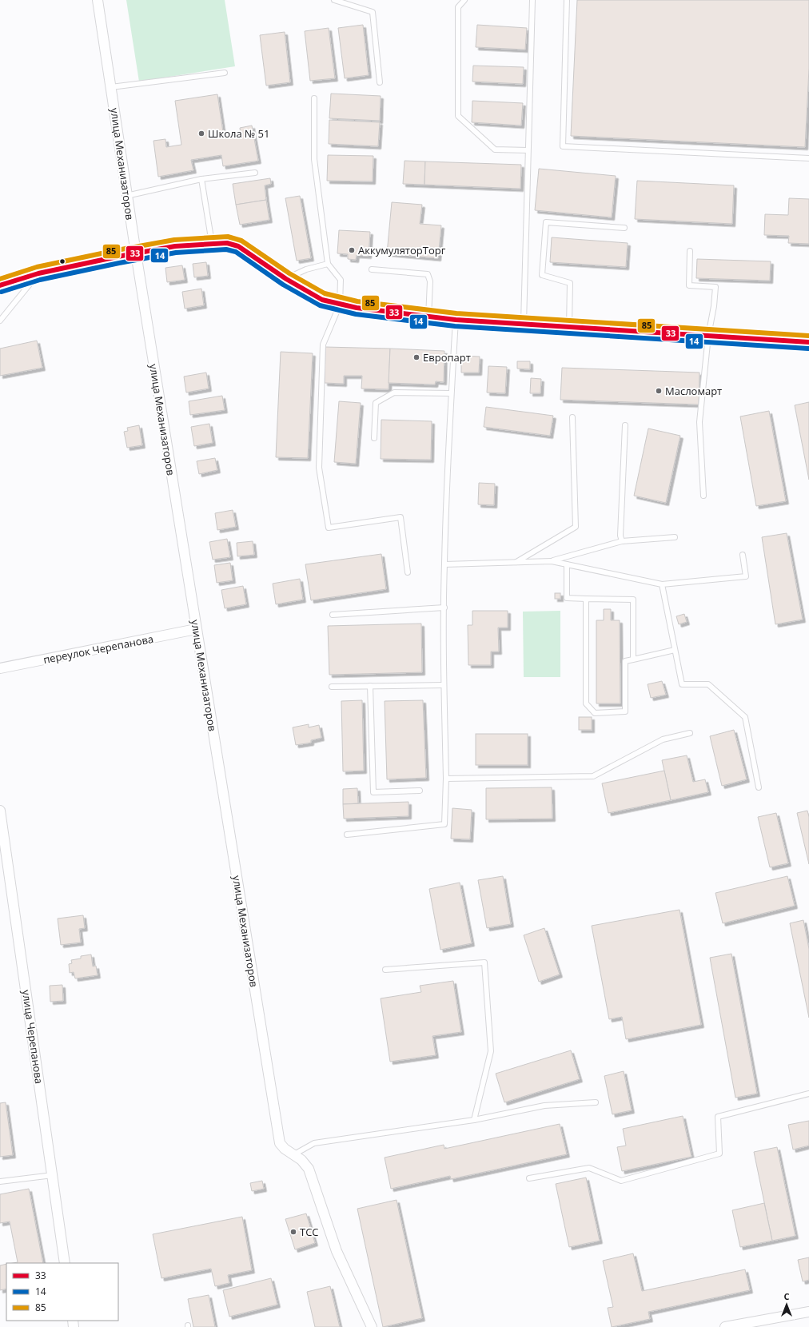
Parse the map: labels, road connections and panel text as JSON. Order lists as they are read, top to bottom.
{
  "streets": {
    "street": ["улица Механизаторов", "переулок Черепанова", "улица Черепанова"]
  },
  "crossings": [
    ["улица Механизаторов", "переулок Черепанова"]
  ],
  "places": [
    "Школа № 51",
    "АккумуляторТорг",
    "Европарт",
    "Масломарт",
    "ТСС"
  ],
  "lines": ["transit line 85", "transit line 33", "transit line 14"],
  "legend": ["33", "14", "85"],
  "north": "top"
}
